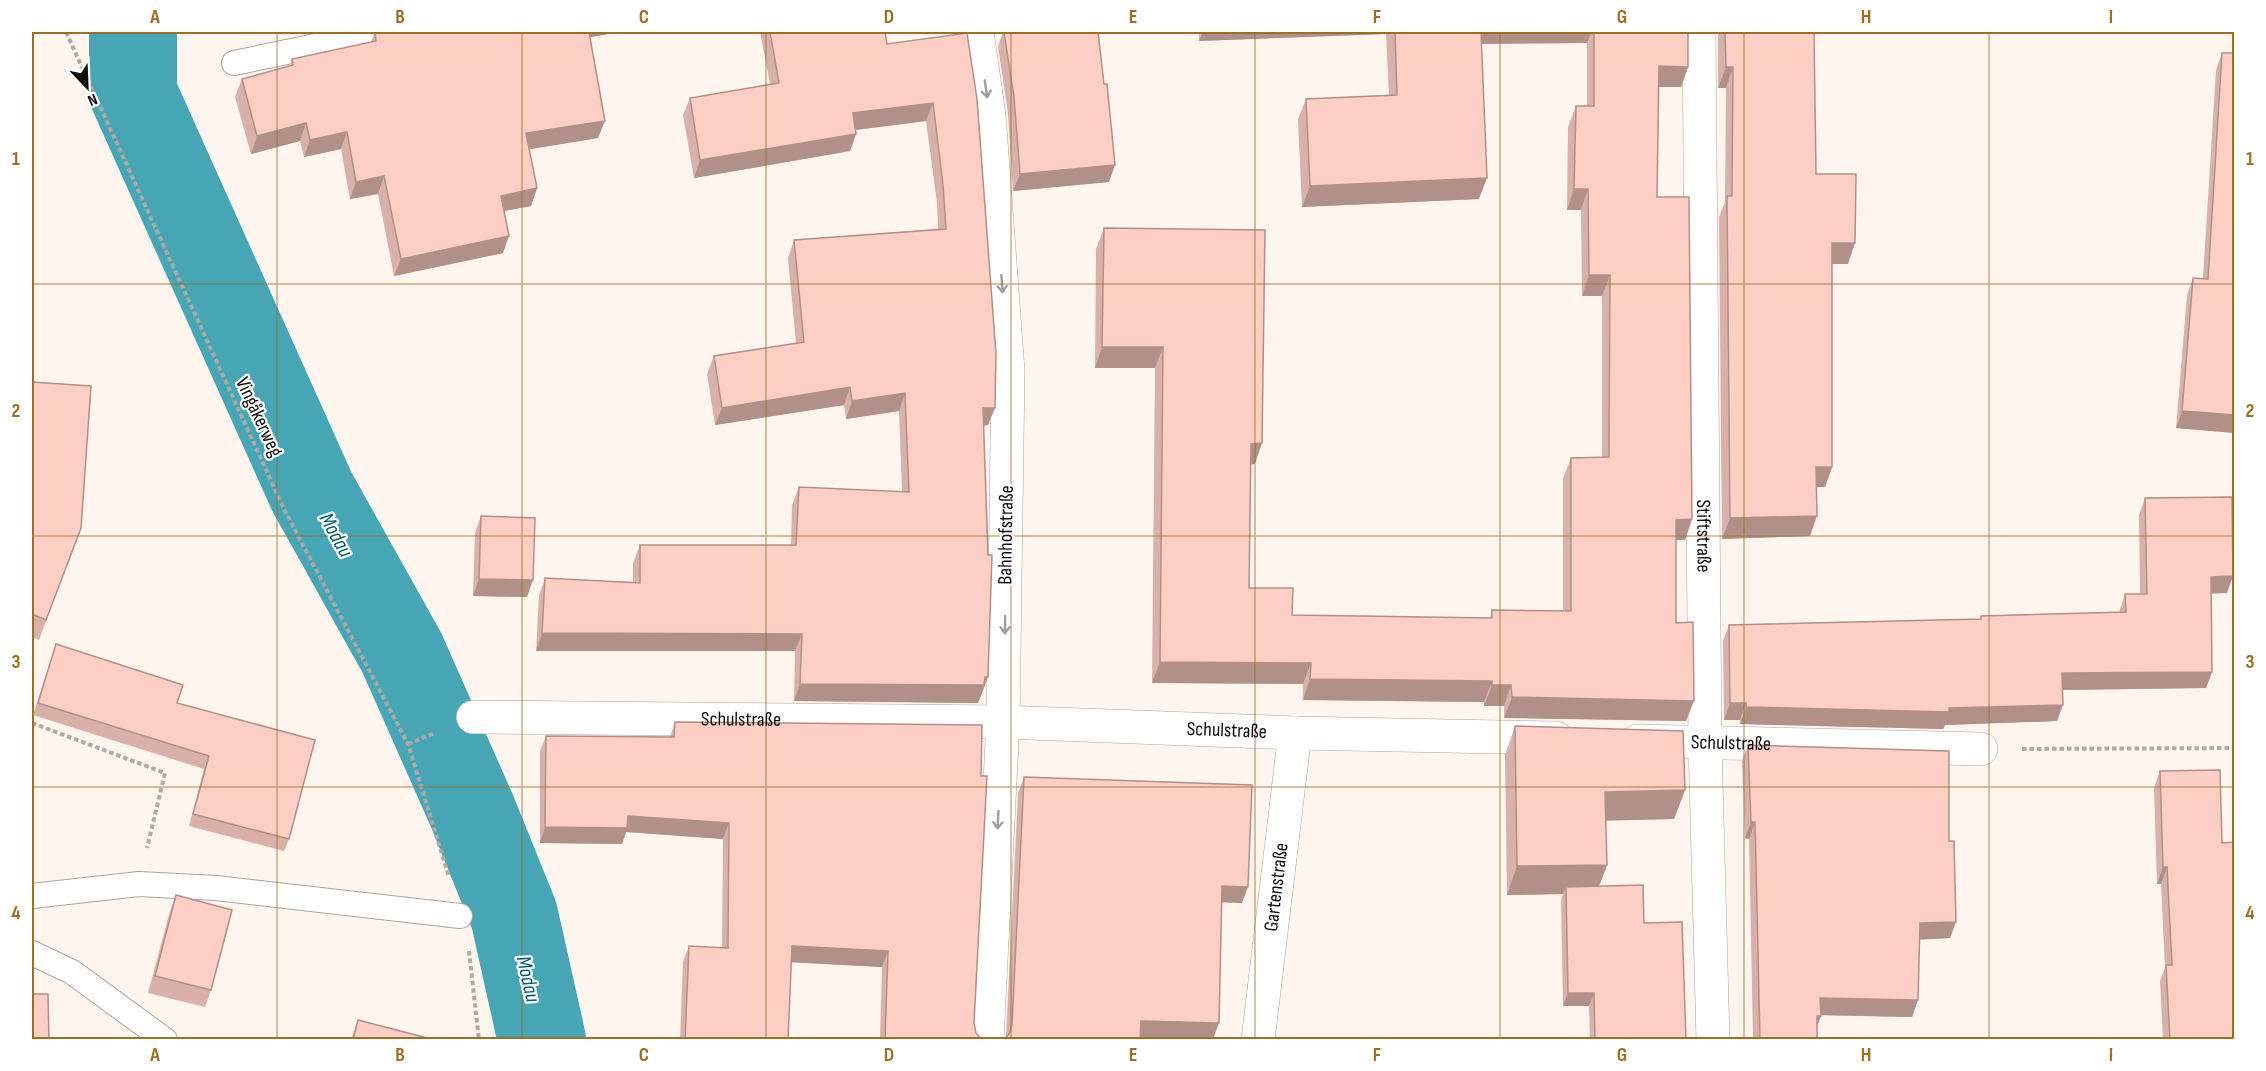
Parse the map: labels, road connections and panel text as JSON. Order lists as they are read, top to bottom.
{
  "streets": {
    "street": [
      "Bahnhofstraße",
      "Stiftstraße",
      "Schulstraße",
      "Gartenstraße"
    ],
    "path": ["Vingåkerweg"]
  },
  "crossings": [
    ["Bahnhofstraße", "Schulstraße"],
    ["Stiftstraße", "Schulstraße"],
    ["Schulstraße", "Gartenstraße"]
  ],
  "one_way": ["Bahnhofstraße"],
  "water": ["Modau"],
  "north": "bottom right",
  "grid": {
    "columns": [
      "A",
      "B",
      "C",
      "D",
      "E",
      "F",
      "G",
      "H",
      "I"
    ],
    "rows": [
      "1",
      "2",
      "3",
      "4"
    ]
  }
}
